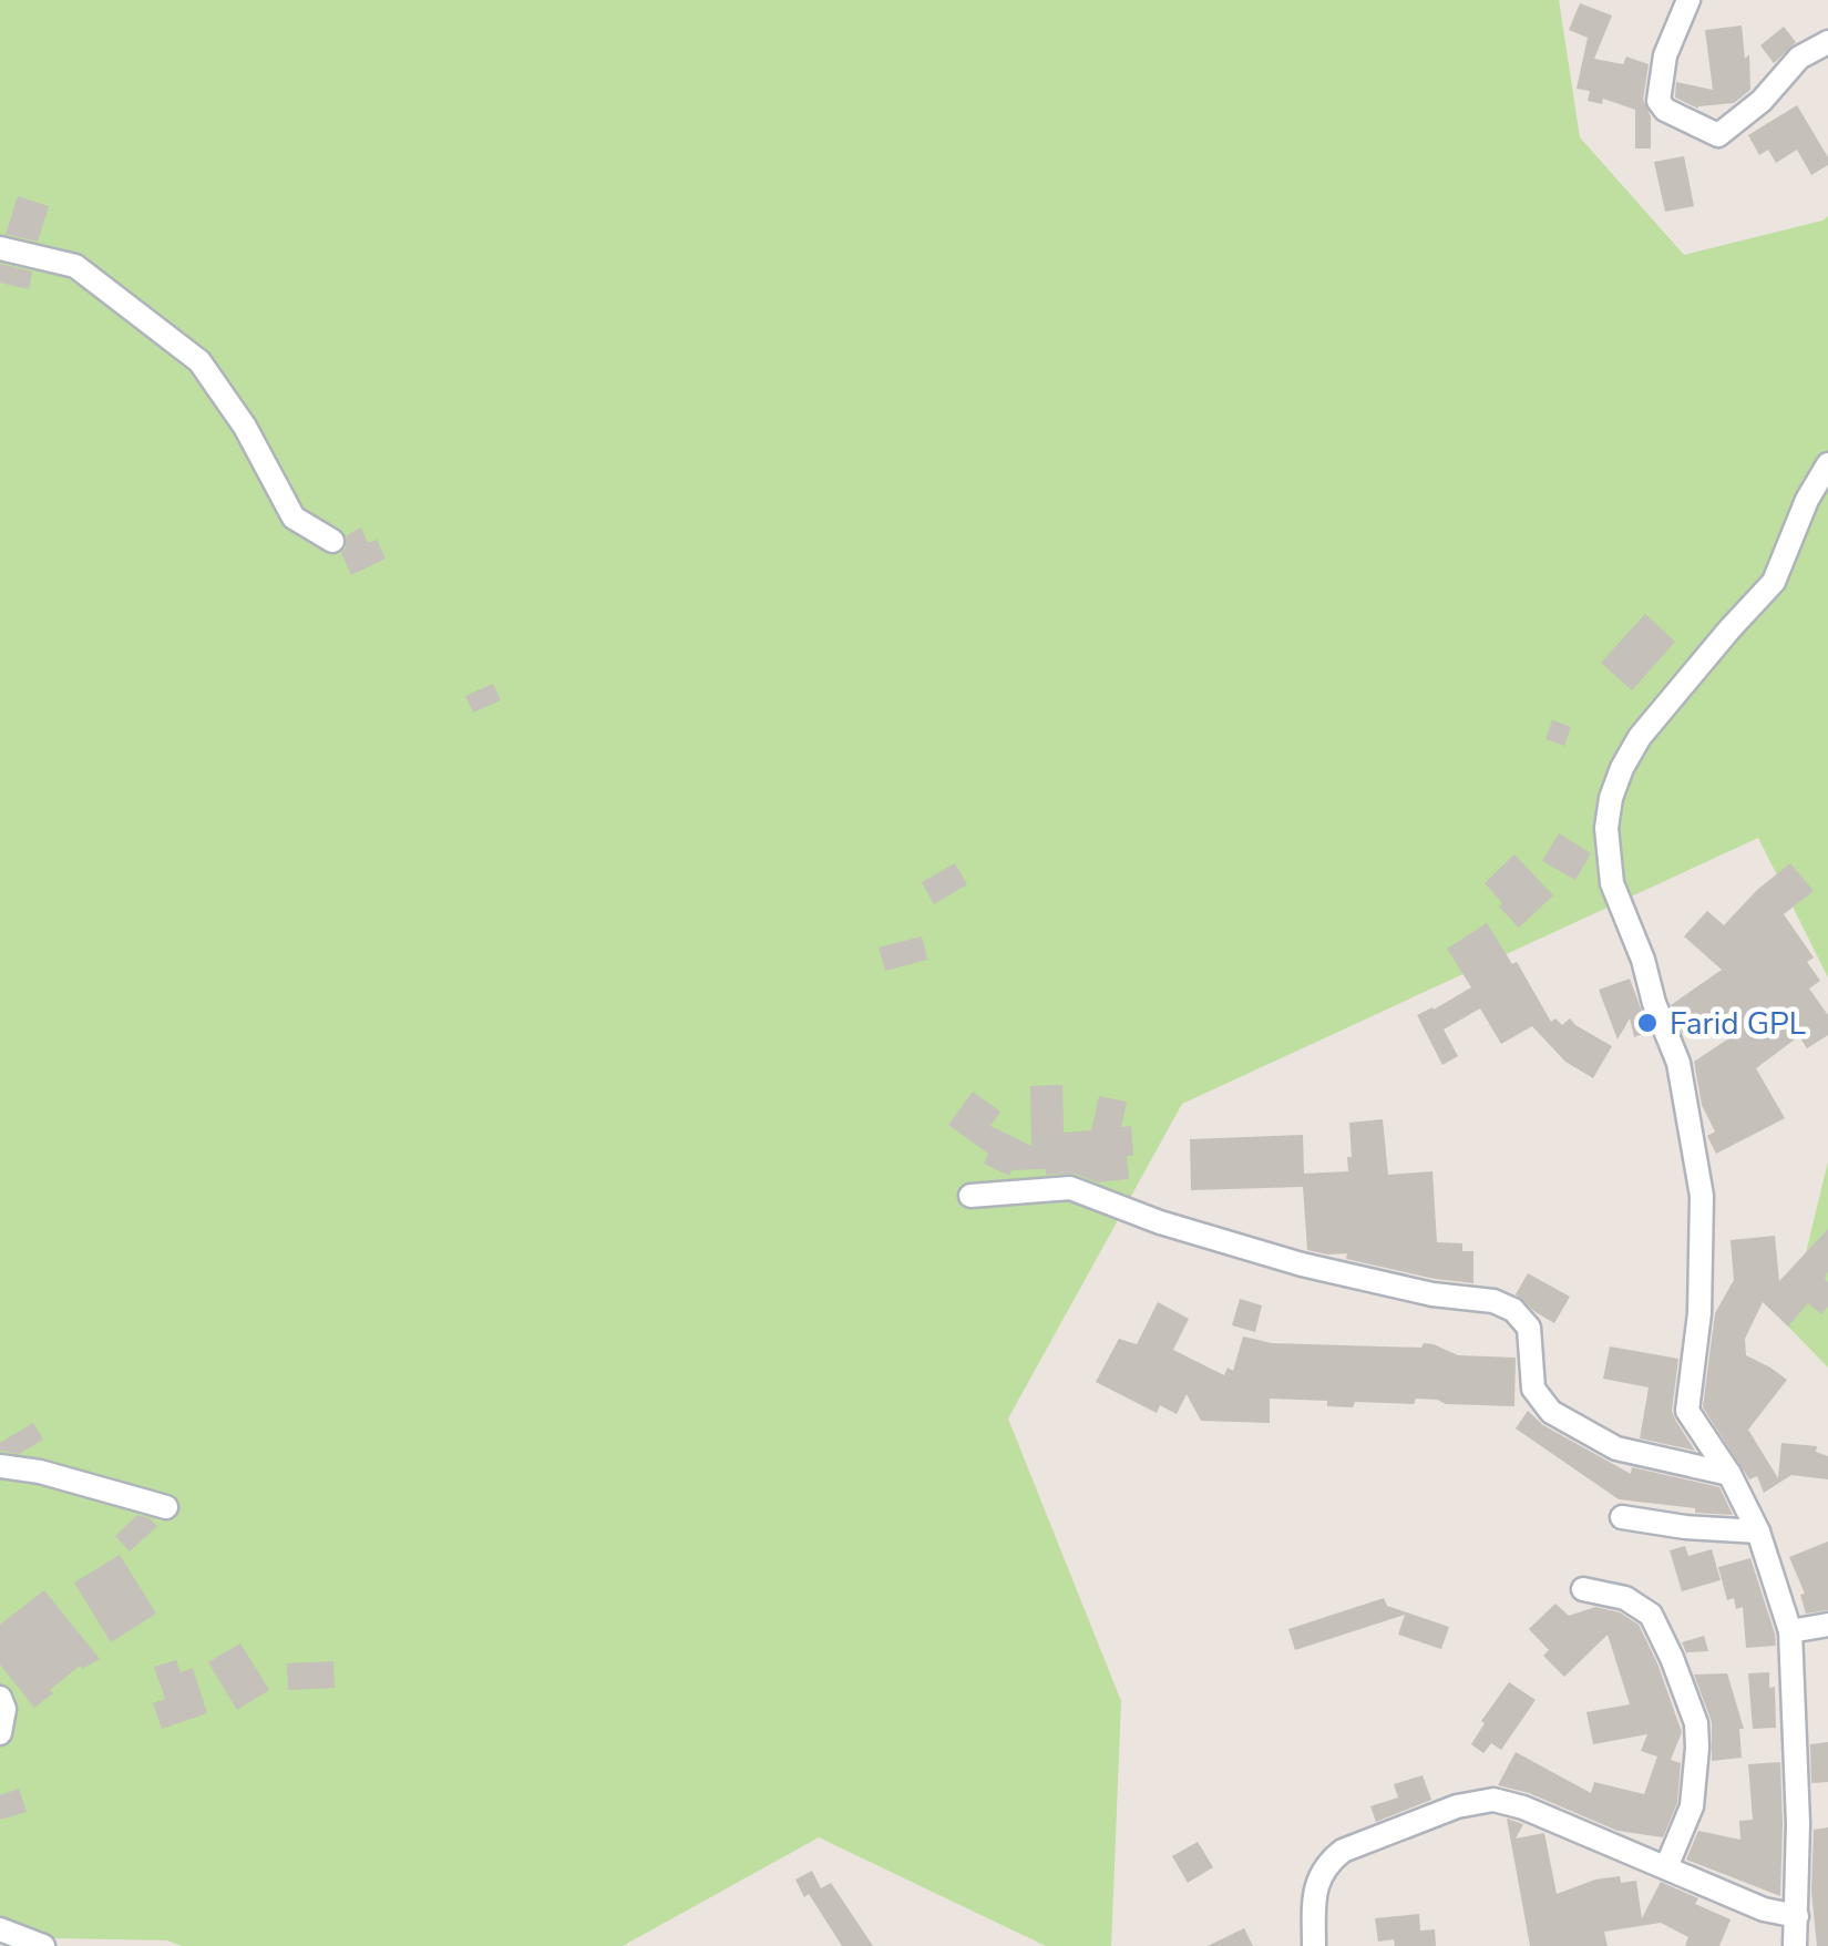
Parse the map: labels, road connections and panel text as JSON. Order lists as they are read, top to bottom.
{
  "places": ["Farid GPL"]
}
